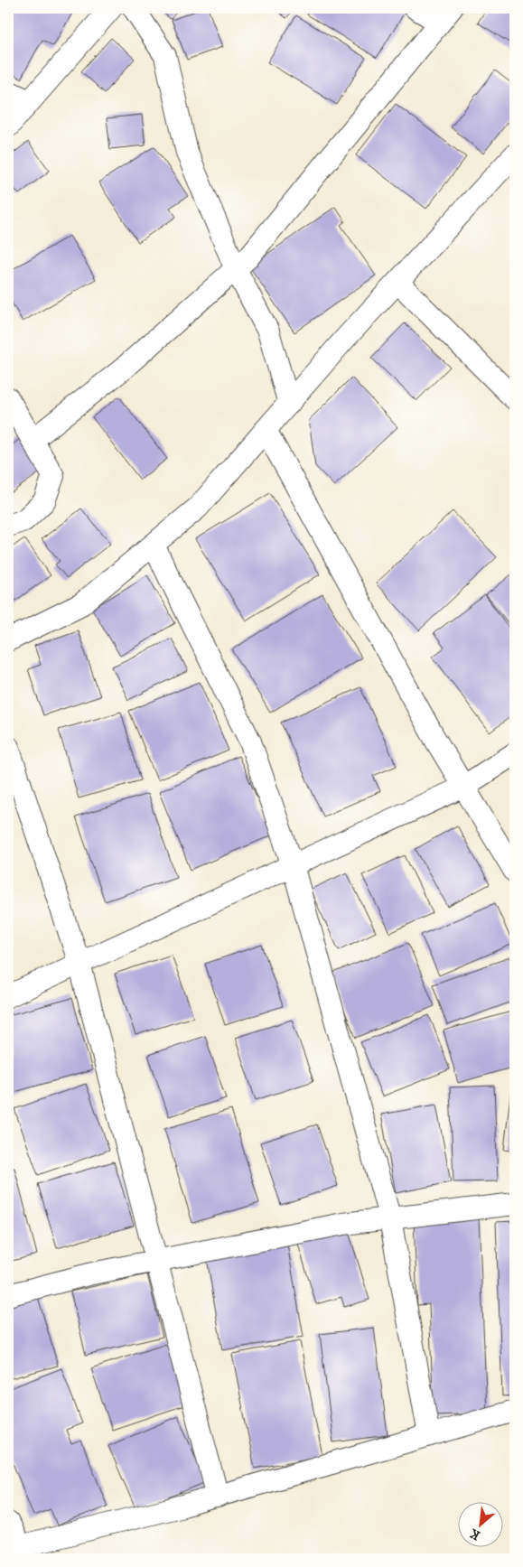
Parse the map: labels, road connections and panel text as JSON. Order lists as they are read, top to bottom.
{
  "north": "bottom left"
}
